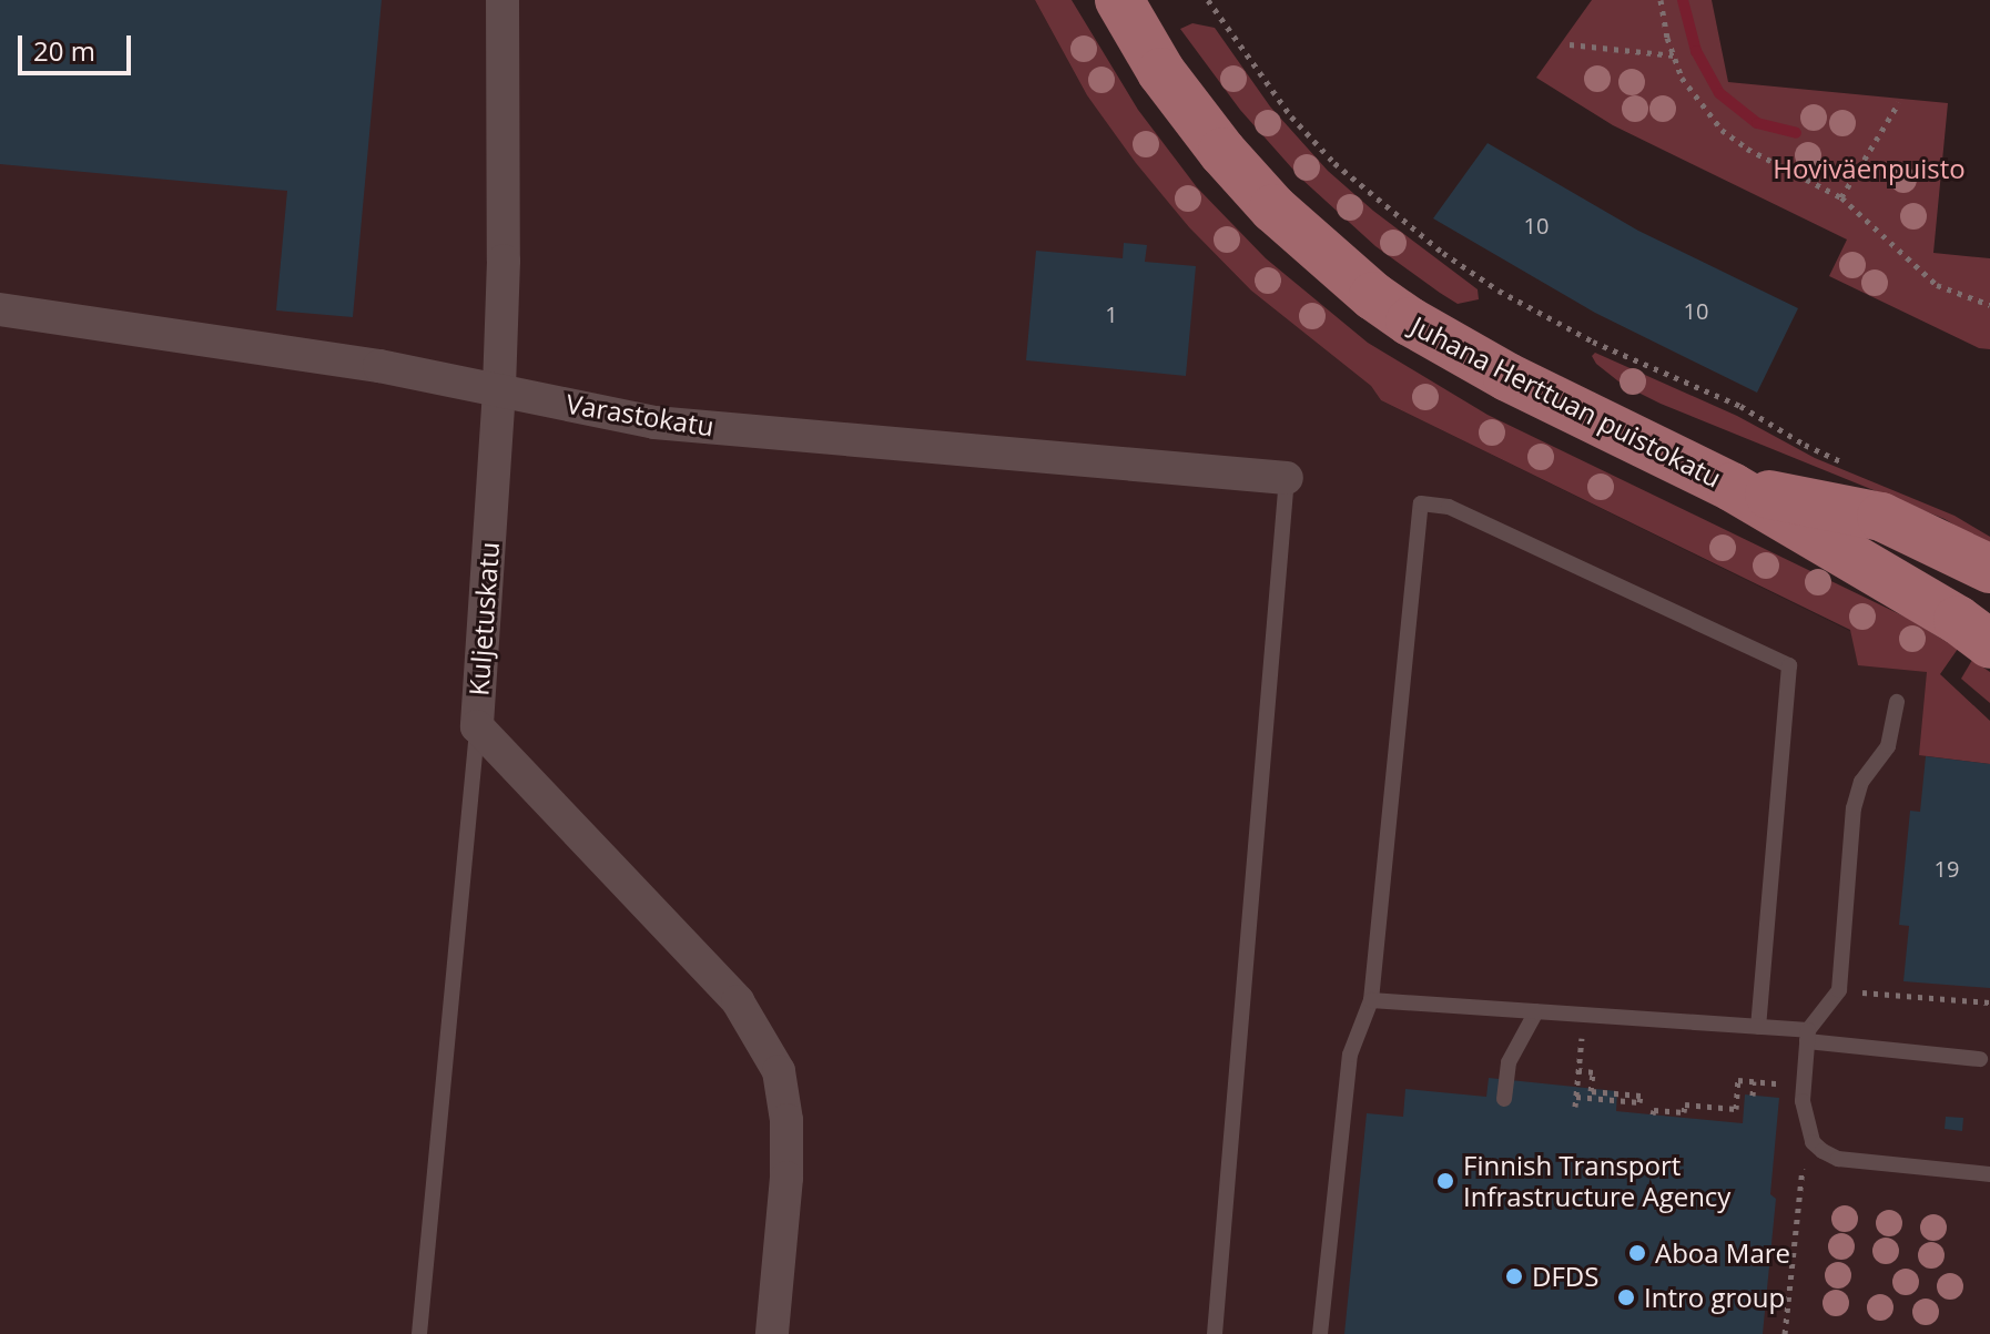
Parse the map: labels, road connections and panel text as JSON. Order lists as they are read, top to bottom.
{
  "streets": {
    "main road": ["Juhana Herttuan puistokatu"],
    "street": ["Varastokatu", "Kuljetuskatu"]
  },
  "crossings": [
    ["Varastokatu", "Kuljetuskatu"]
  ],
  "parks": ["Hoviväenpuisto"],
  "places": [
    "Finnish Transport Infrastructure Agency",
    "Aboa Mare",
    "DFDS",
    "Intro group"
  ],
  "house_numbers": [
    "10",
    "10",
    "1",
    "19"
  ],
  "scale_bar": "20 m"
}
